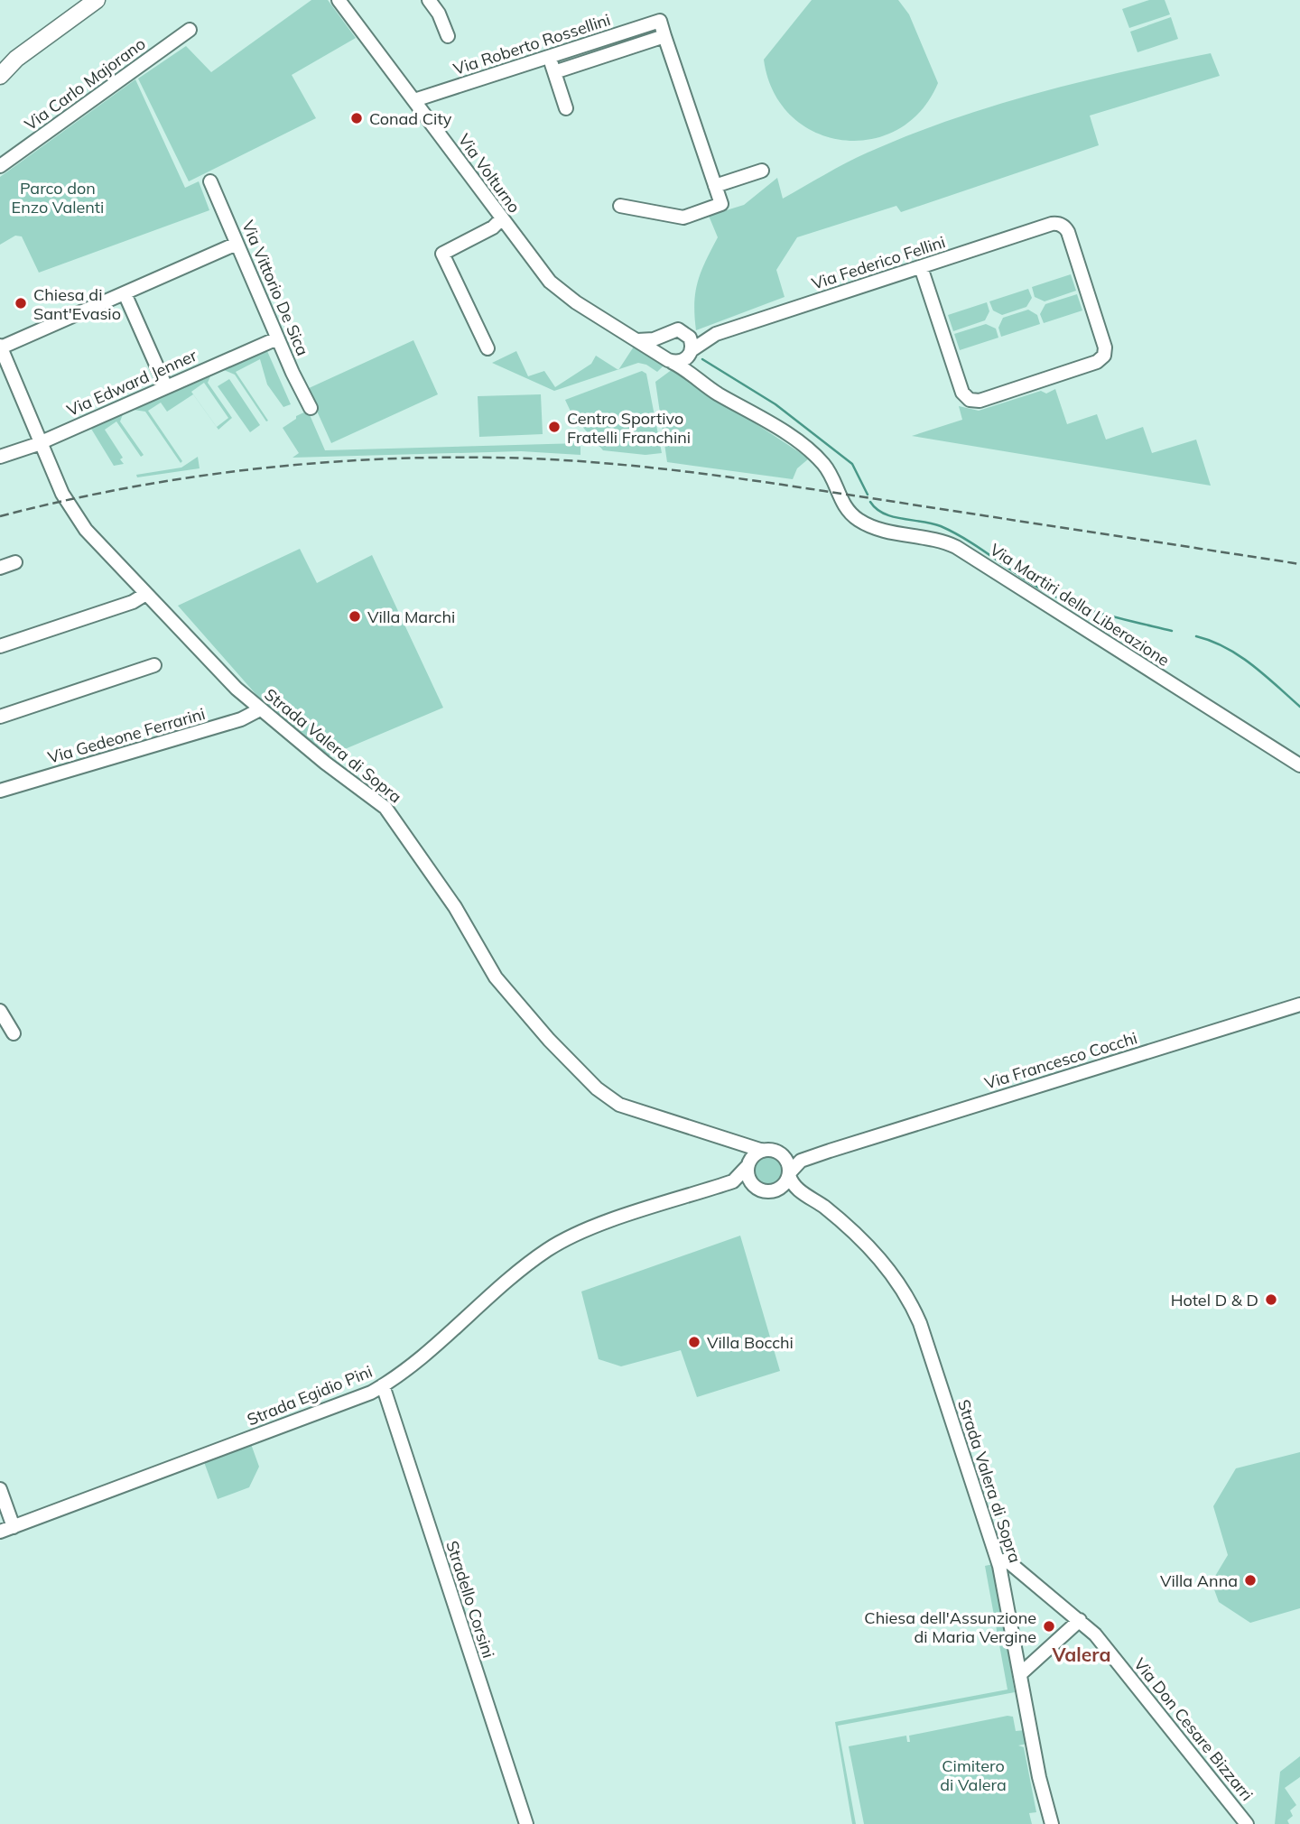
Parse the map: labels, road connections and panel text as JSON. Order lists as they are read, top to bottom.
{
  "streets": {
    "street": [
      "Via Roberto Rossellini",
      "Via Carlo Majorano",
      "Via Volturno",
      "Via Federico Fellini",
      "Via Vittorio De Sica",
      "Via Edward Jenner",
      "Via Martiri della Liberazione",
      "Via Gedeone Ferrarini",
      "Strada Valera di Sopra",
      "Via Francesco Cocchi",
      "Strada Egidio Pini",
      "Stradello Corsini",
      "Via Don Cesare Bizzarri"
    ]
  },
  "crossings": [
    ["Via Roberto Rossellini", "Via Volturno"],
    ["Via Volturno", "Via Federico Fellini"],
    ["Via Volturno", "Via Martiri della Liberazione"],
    ["Via Vittorio De Sica", "Via Edward Jenner"],
    ["Via Edward Jenner", "Strada Valera di Sopra"],
    ["Via Gedeone Ferrarini", "Strada Valera di Sopra"],
    ["Strada Valera di Sopra", "Via Francesco Cocchi"],
    ["Strada Valera di Sopra", "Strada Egidio Pini"],
    ["Strada Valera di Sopra", "Via Don Cesare Bizzarri"],
    ["Via Francesco Cocchi", "Strada Egidio Pini"],
    ["Strada Egidio Pini", "Stradello Corsini"]
  ],
  "districts": ["Valera"],
  "parks": ["Parco don Enzo Valenti", "Cimitero di Valera"],
  "places": [
    "Conad City",
    "Chiesa di Sant'Evasio",
    "Centro Sportivo Fratelli Franchini",
    "Villa Marchi",
    "Hotel D & D",
    "Villa Bocchi",
    "Villa Anna",
    "Chiesa dell'Assunzione di Maria Vergine"
  ]
}
